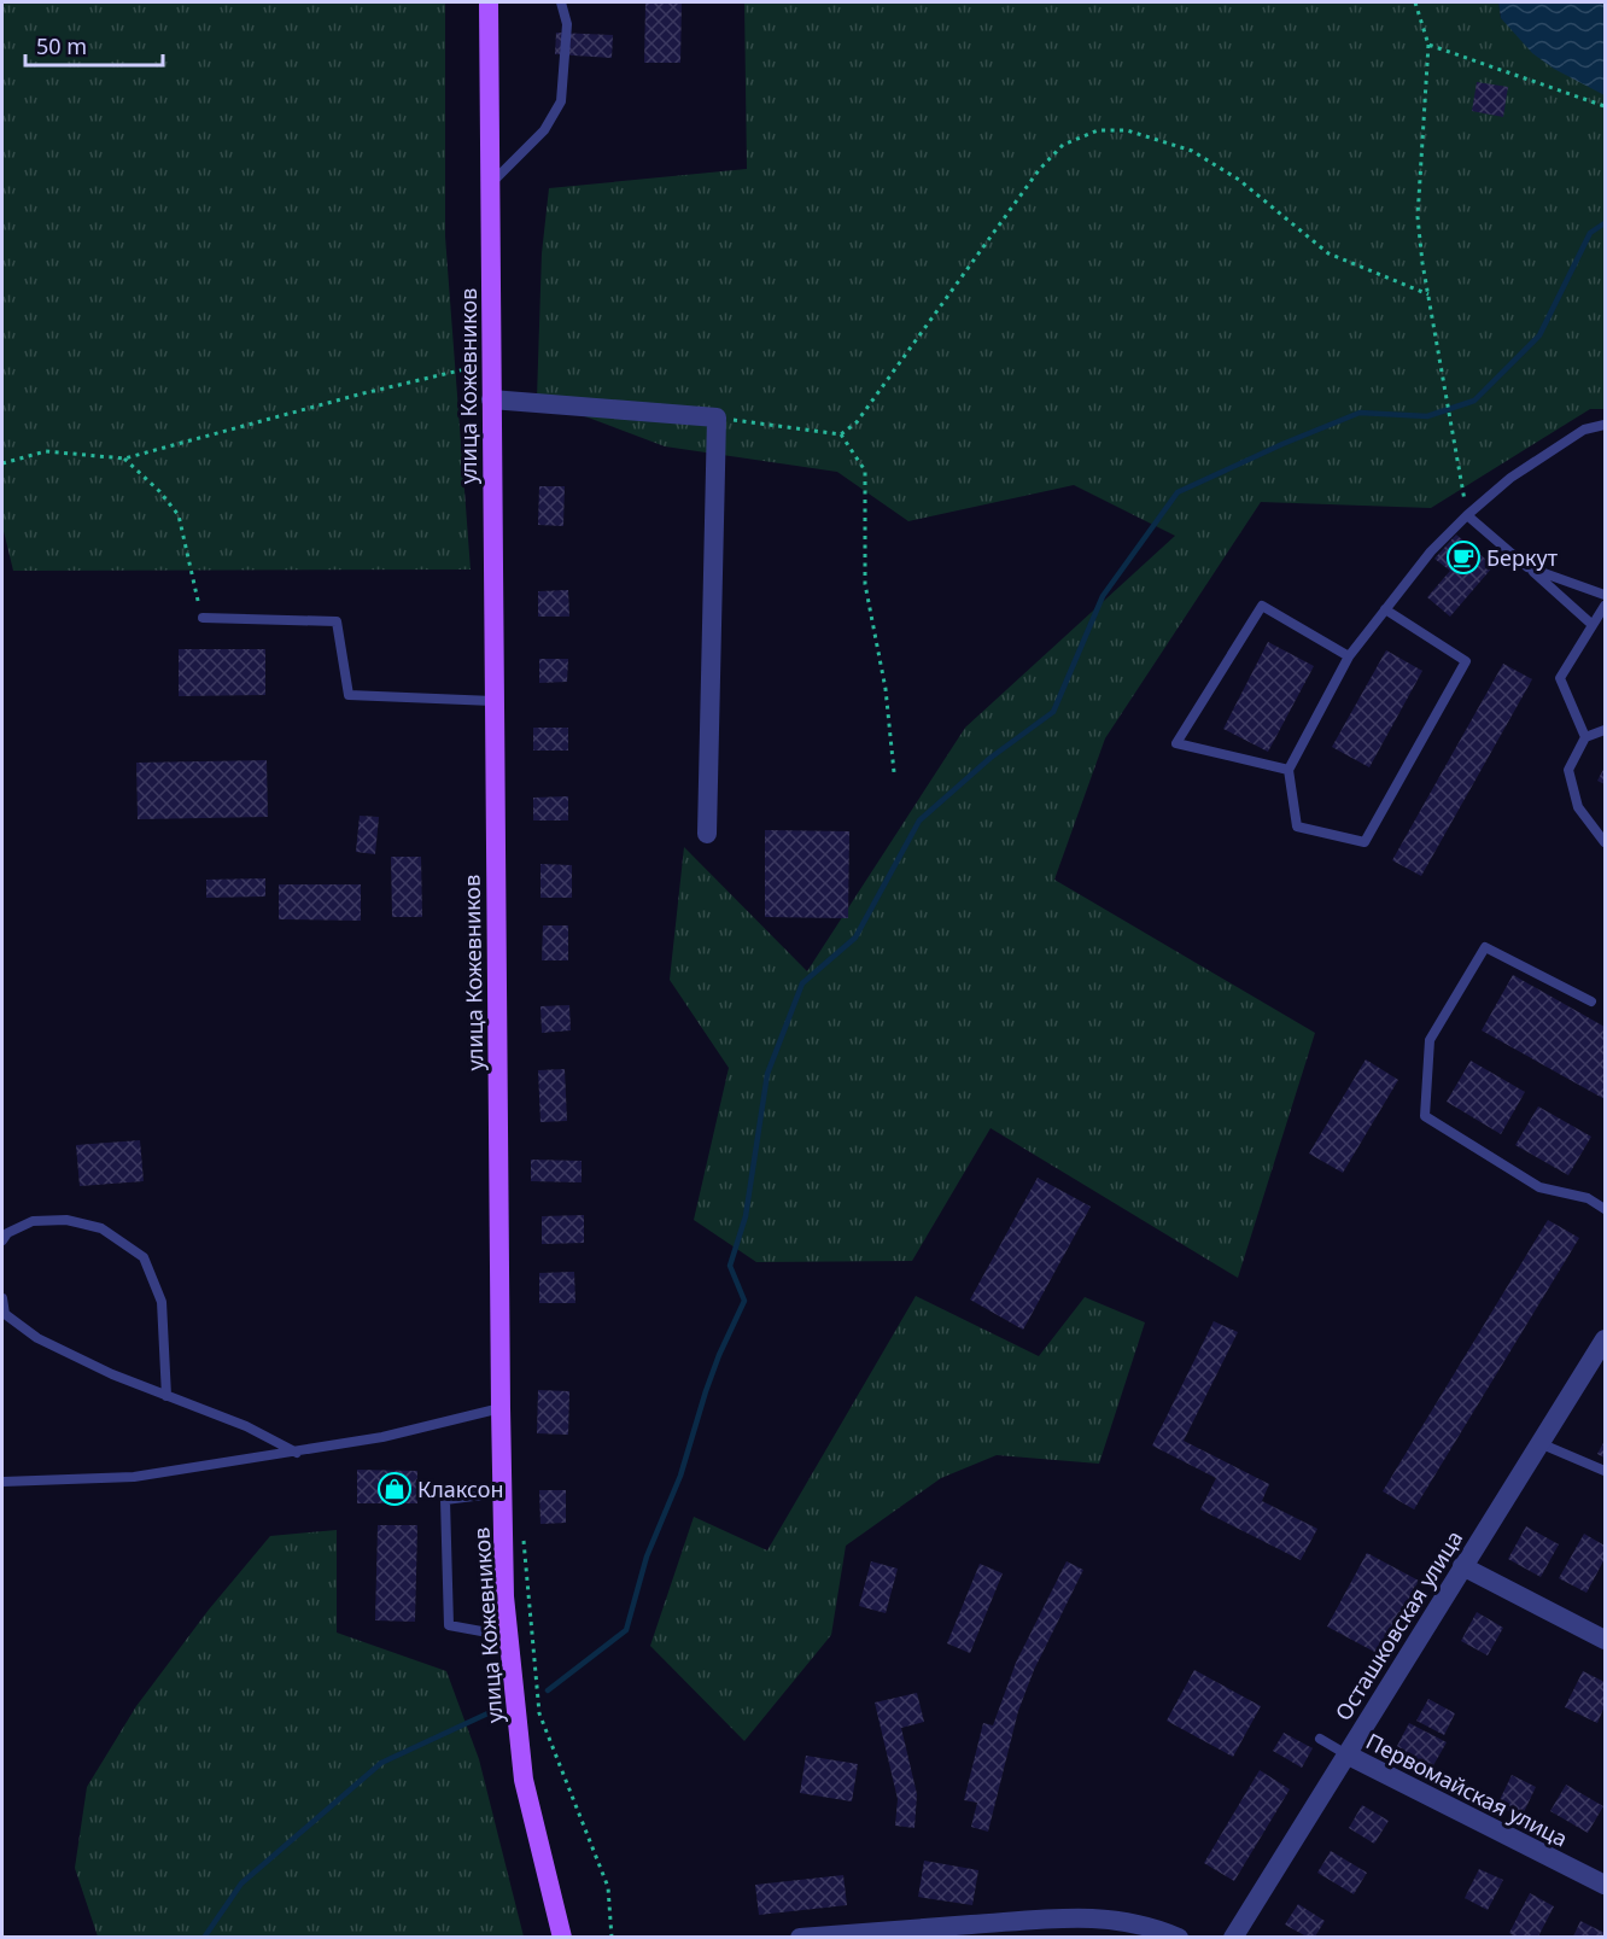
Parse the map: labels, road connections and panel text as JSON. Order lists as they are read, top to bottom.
{
  "streets": {
    "main road": ["улица Кожевников"],
    "street": ["Осташковская улица", "Первомайская улица"]
  },
  "crossings": [
    ["Осташковская улица", "Первомайская улица"]
  ],
  "places": {
    "cafe": ["Беркут"],
    "shop": ["Клаксон"]
  },
  "scale_bar": "50 m"
}
